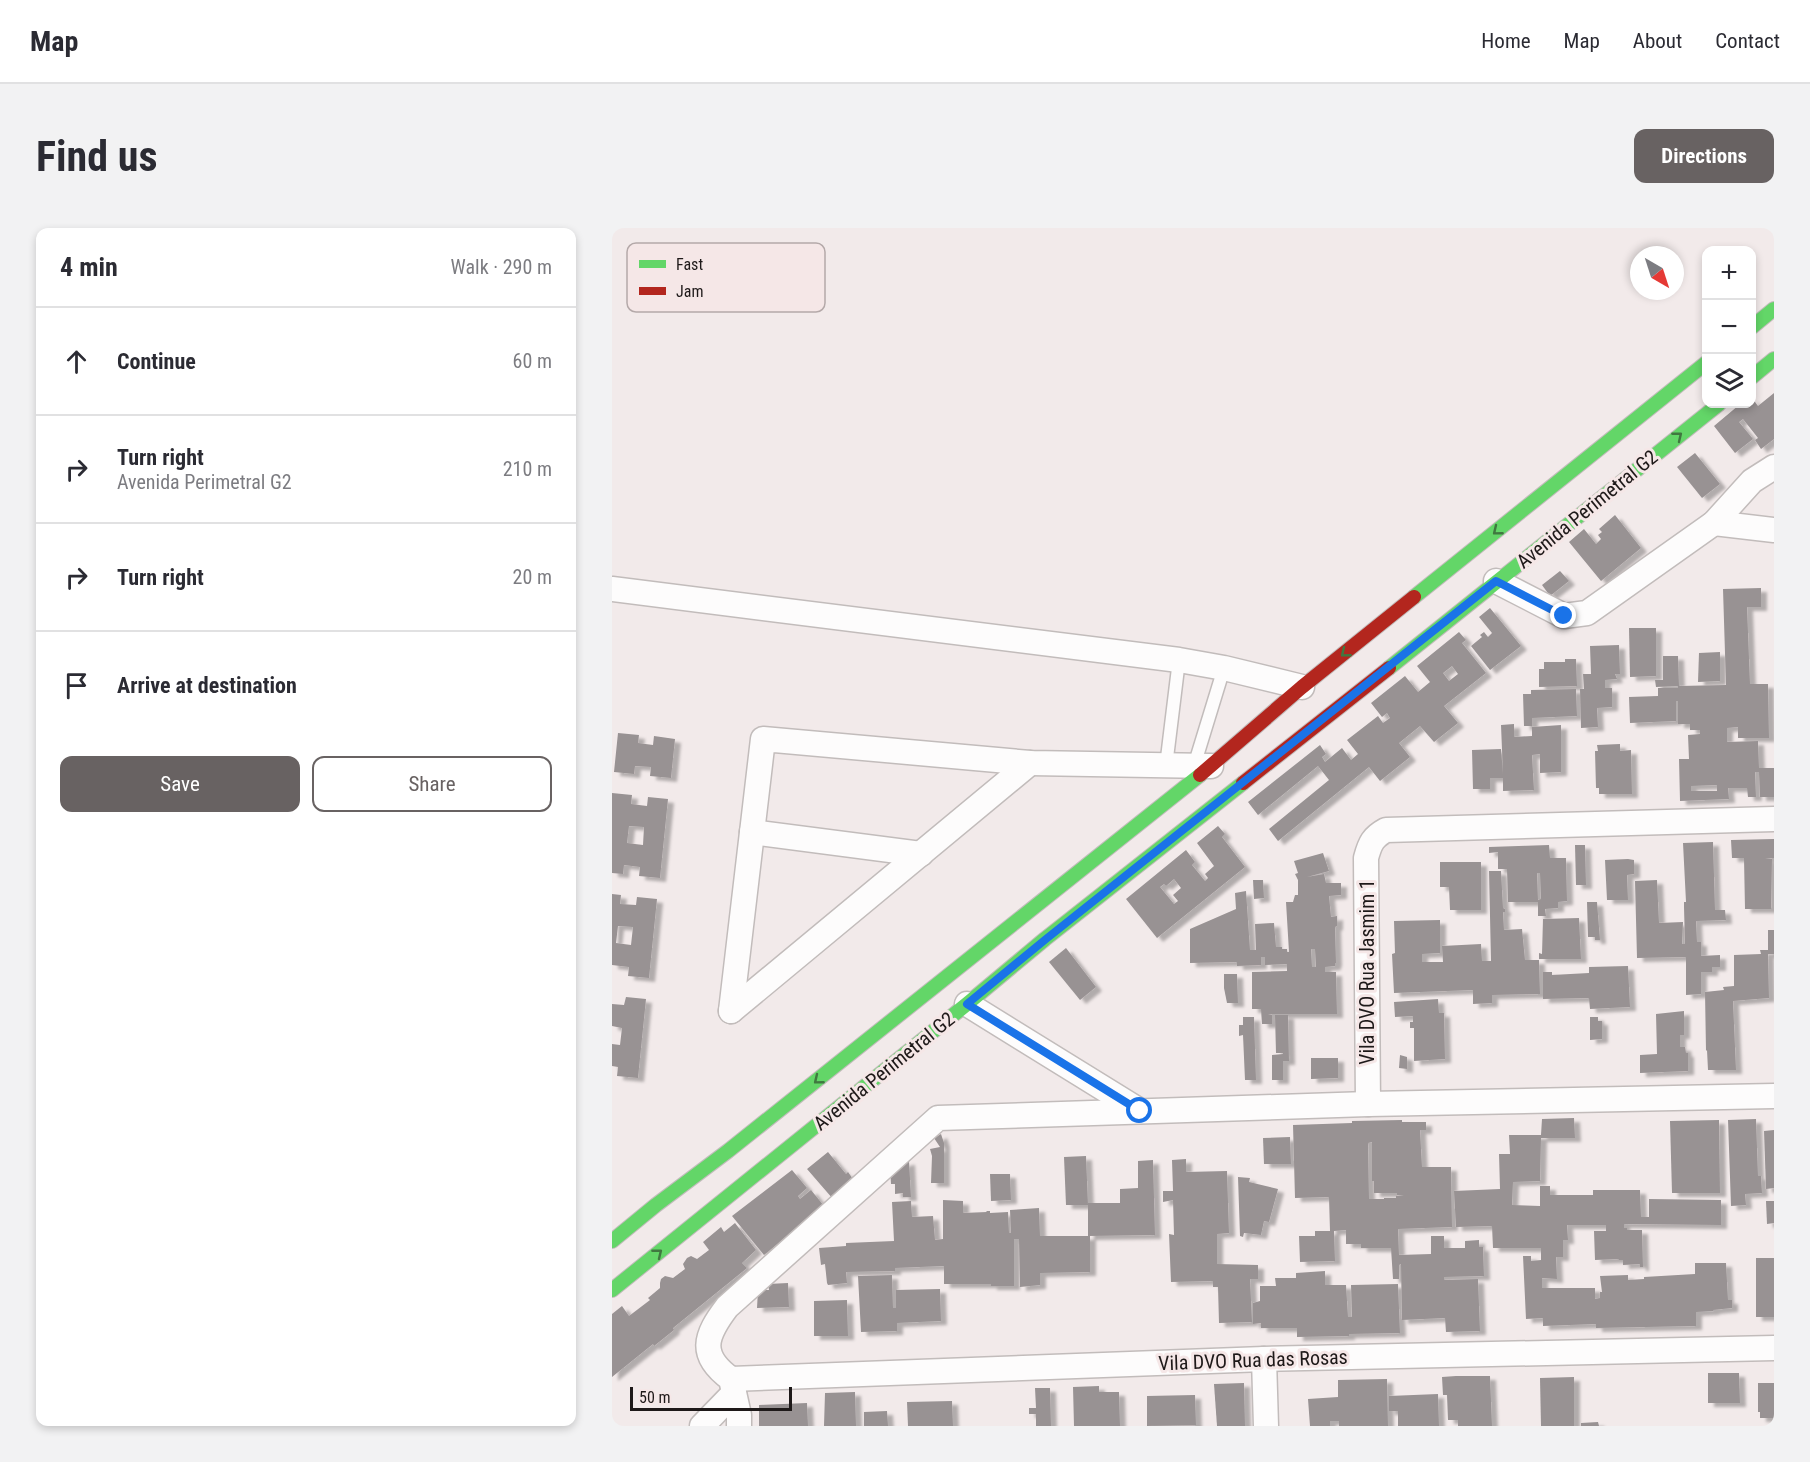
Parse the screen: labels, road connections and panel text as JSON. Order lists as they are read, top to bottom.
{
  "streets": {
    "street": ["Avenida Perimetral G2", "Vila DVO Rua Jasmim 1", "Vila DVO Rua das Rosas"]
  },
  "legend": ["Fast", "Jam"],
  "scale_bar": "50 m",
  "north": "bottom right",
  "page": {
    "header": "Map",
    "nav": [
      "Home",
      "Map",
      "About",
      "Contact"
    ],
    "buttons": [
      "Directions",
      ["Save", "Share"]
    ],
    "title": "Find us",
    "heading": ["4 min", "Walk · 290 m"],
    "map_buttons": ["+", "−"],
    "list": [
      ["Continue", "60 m"],
      ["Turn right", "Avenida Perimetral G2", "210 m"],
      ["Turn right", "20 m"],
      "Arrive at destination"
    ],
    "scale": "50 m"
  }
}
